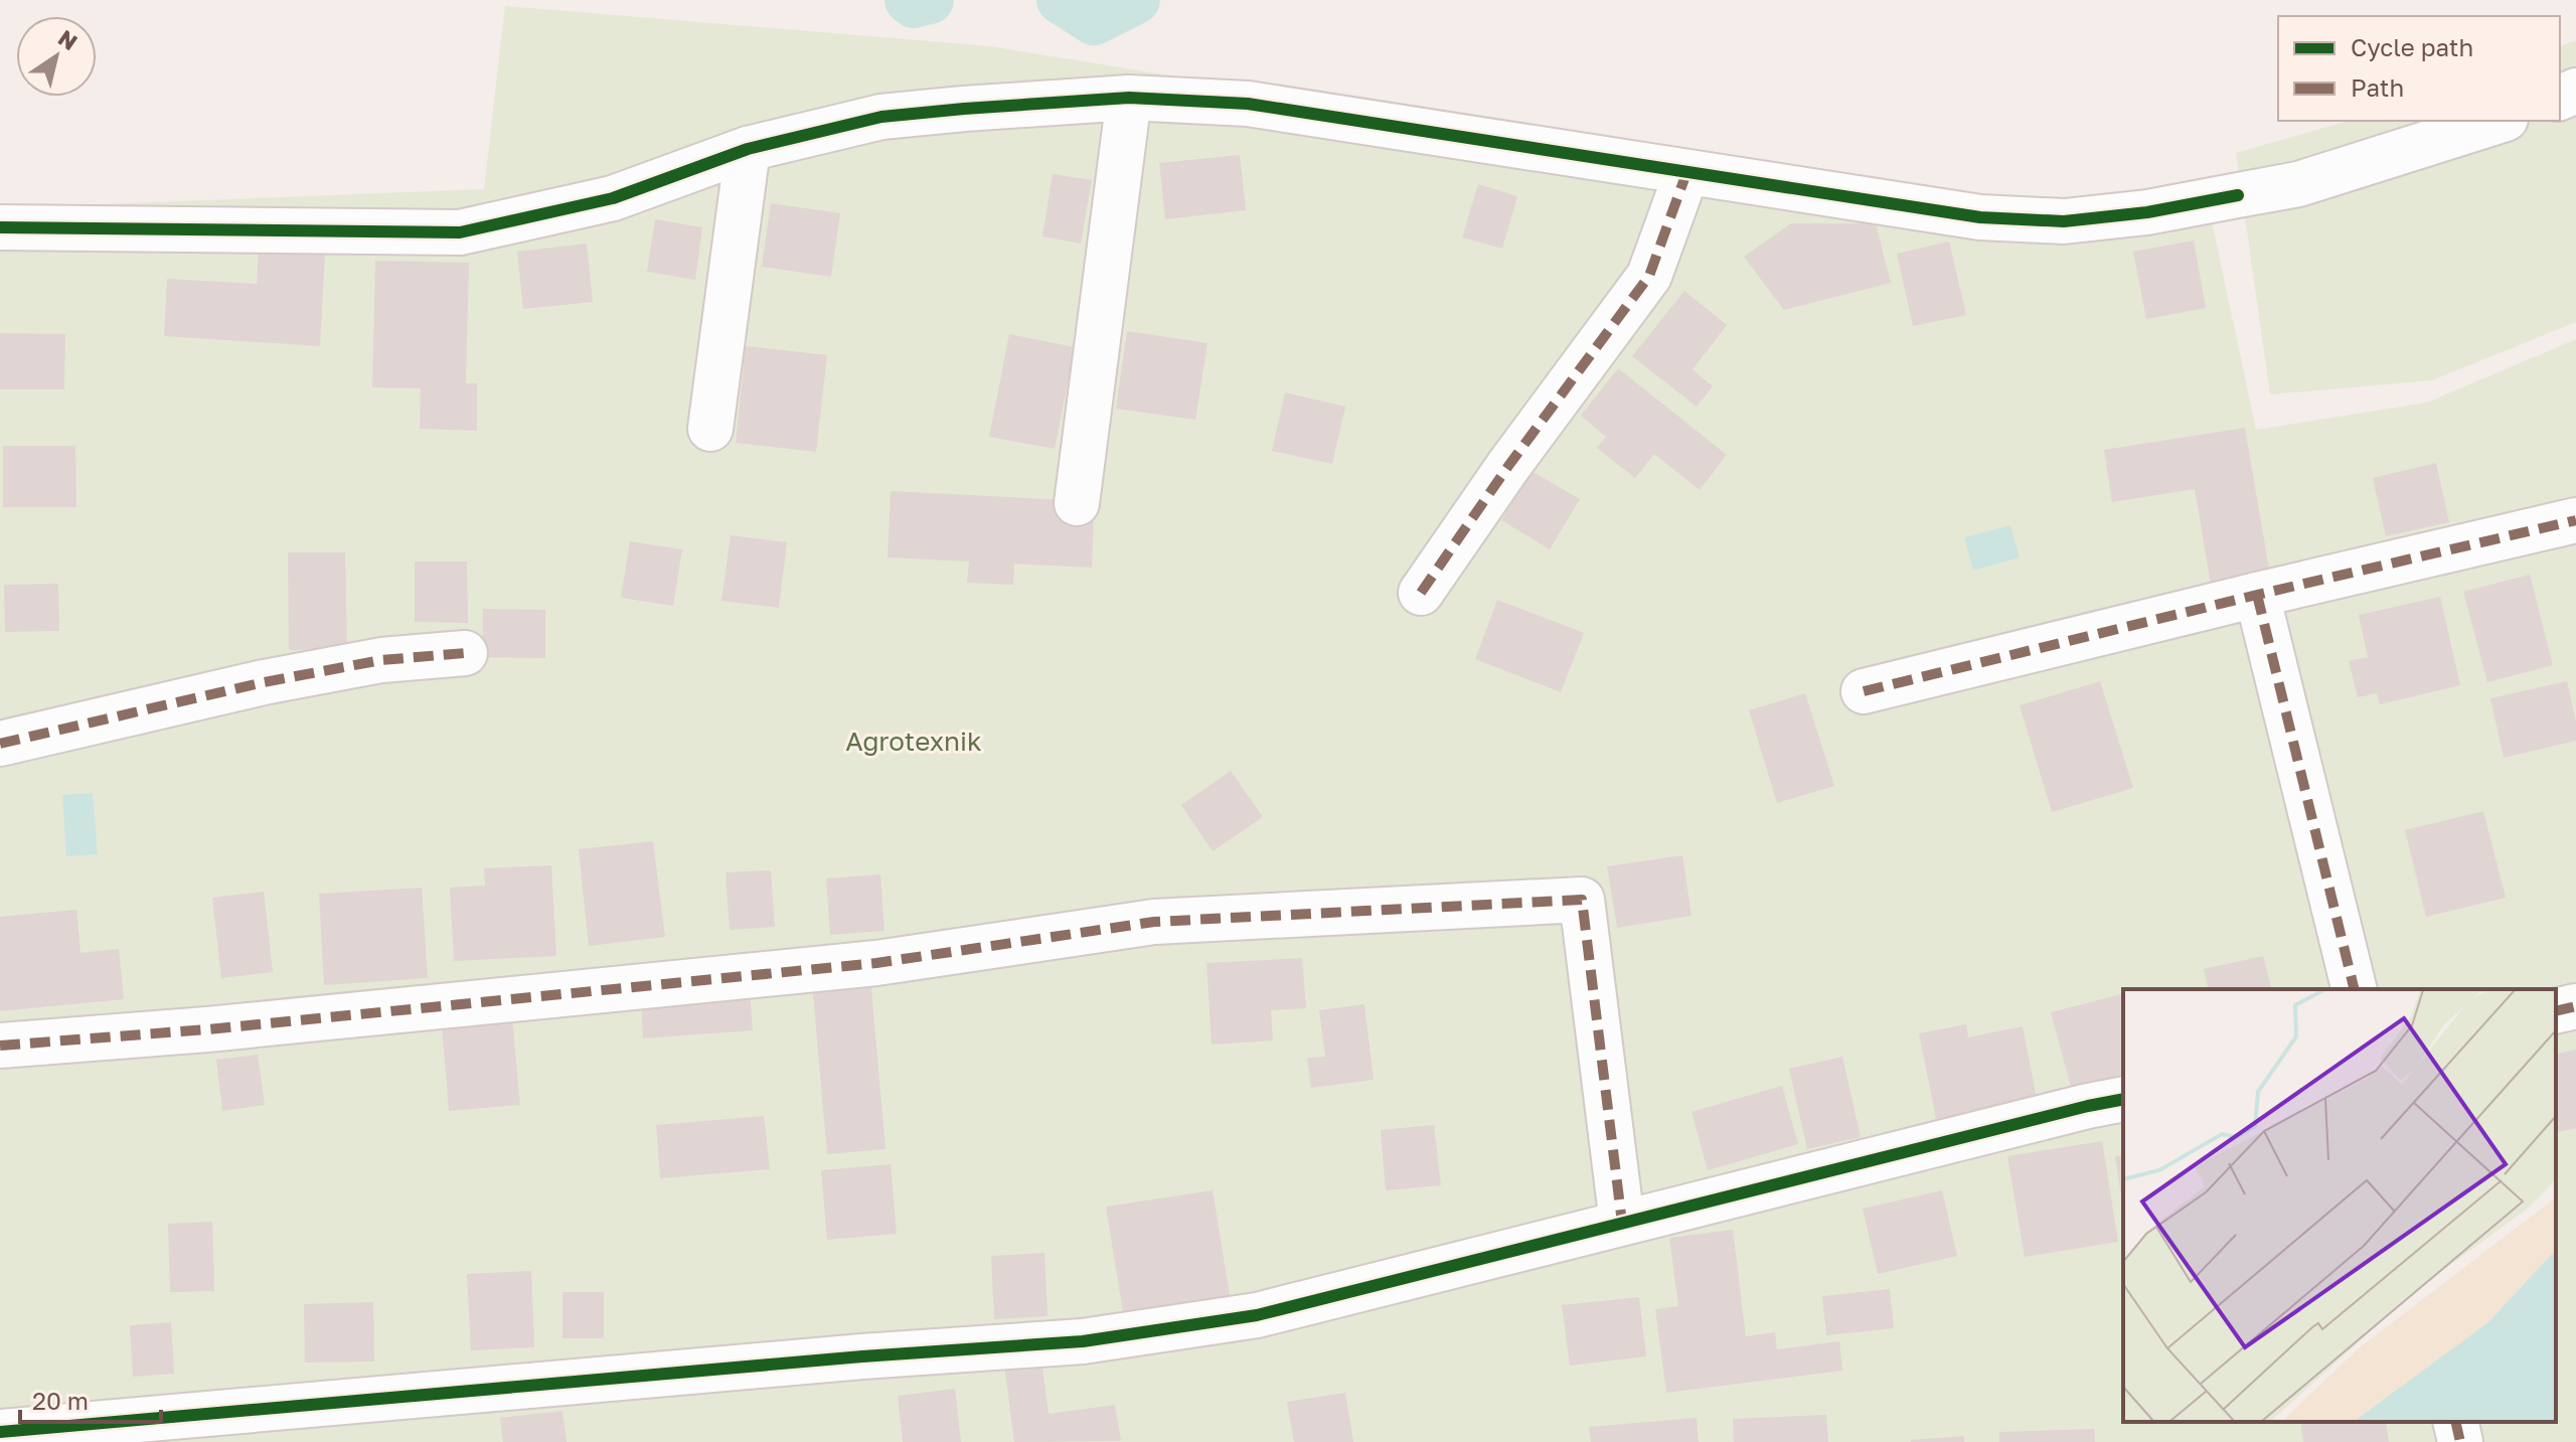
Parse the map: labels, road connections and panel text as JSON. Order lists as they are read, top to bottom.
{
  "parks": ["Agrotexnik"],
  "legend": ["Cycle path", "Path"],
  "scale_bar": "20 m",
  "north": "top right"
}
